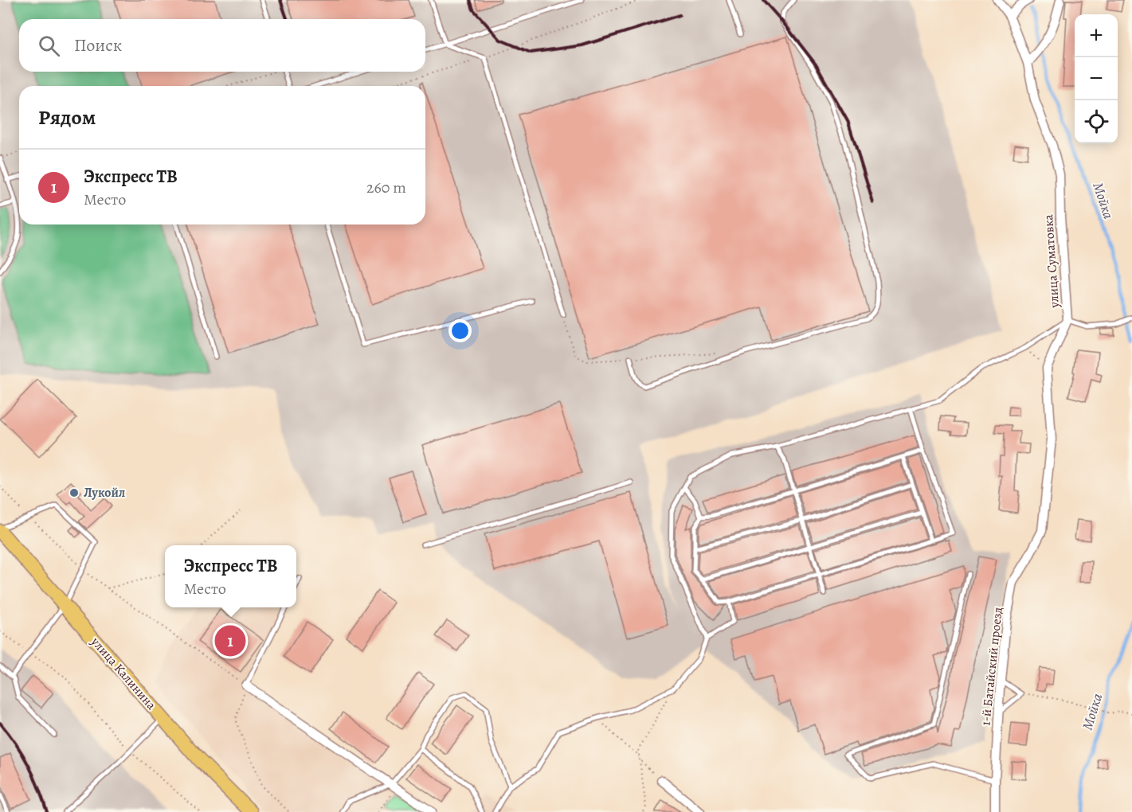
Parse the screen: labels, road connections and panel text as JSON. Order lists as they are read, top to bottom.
{
  "streets": {
    "main road": ["улица Калинина"],
    "street": ["улица Суматовка", "1-й Батайский проезд"]
  },
  "crossings": [
    ["улица Суматовка", "1-й Батайский проезд"]
  ],
  "water": ["Мойка"],
  "places": ["Лукойл"],
  "page": {
    "map_buttons": ["+", "−"],
    "search": "Поиск",
    "heading": "Рядом",
    "list": [
      {
        "mark": "1",
        "name": "Экспресс ТВ",
        "note": "Место",
        "value": "260 m"
      }
    ],
    "popup": ["Экспресс ТВ", "Место"],
    "pins": "1"
  }
}
